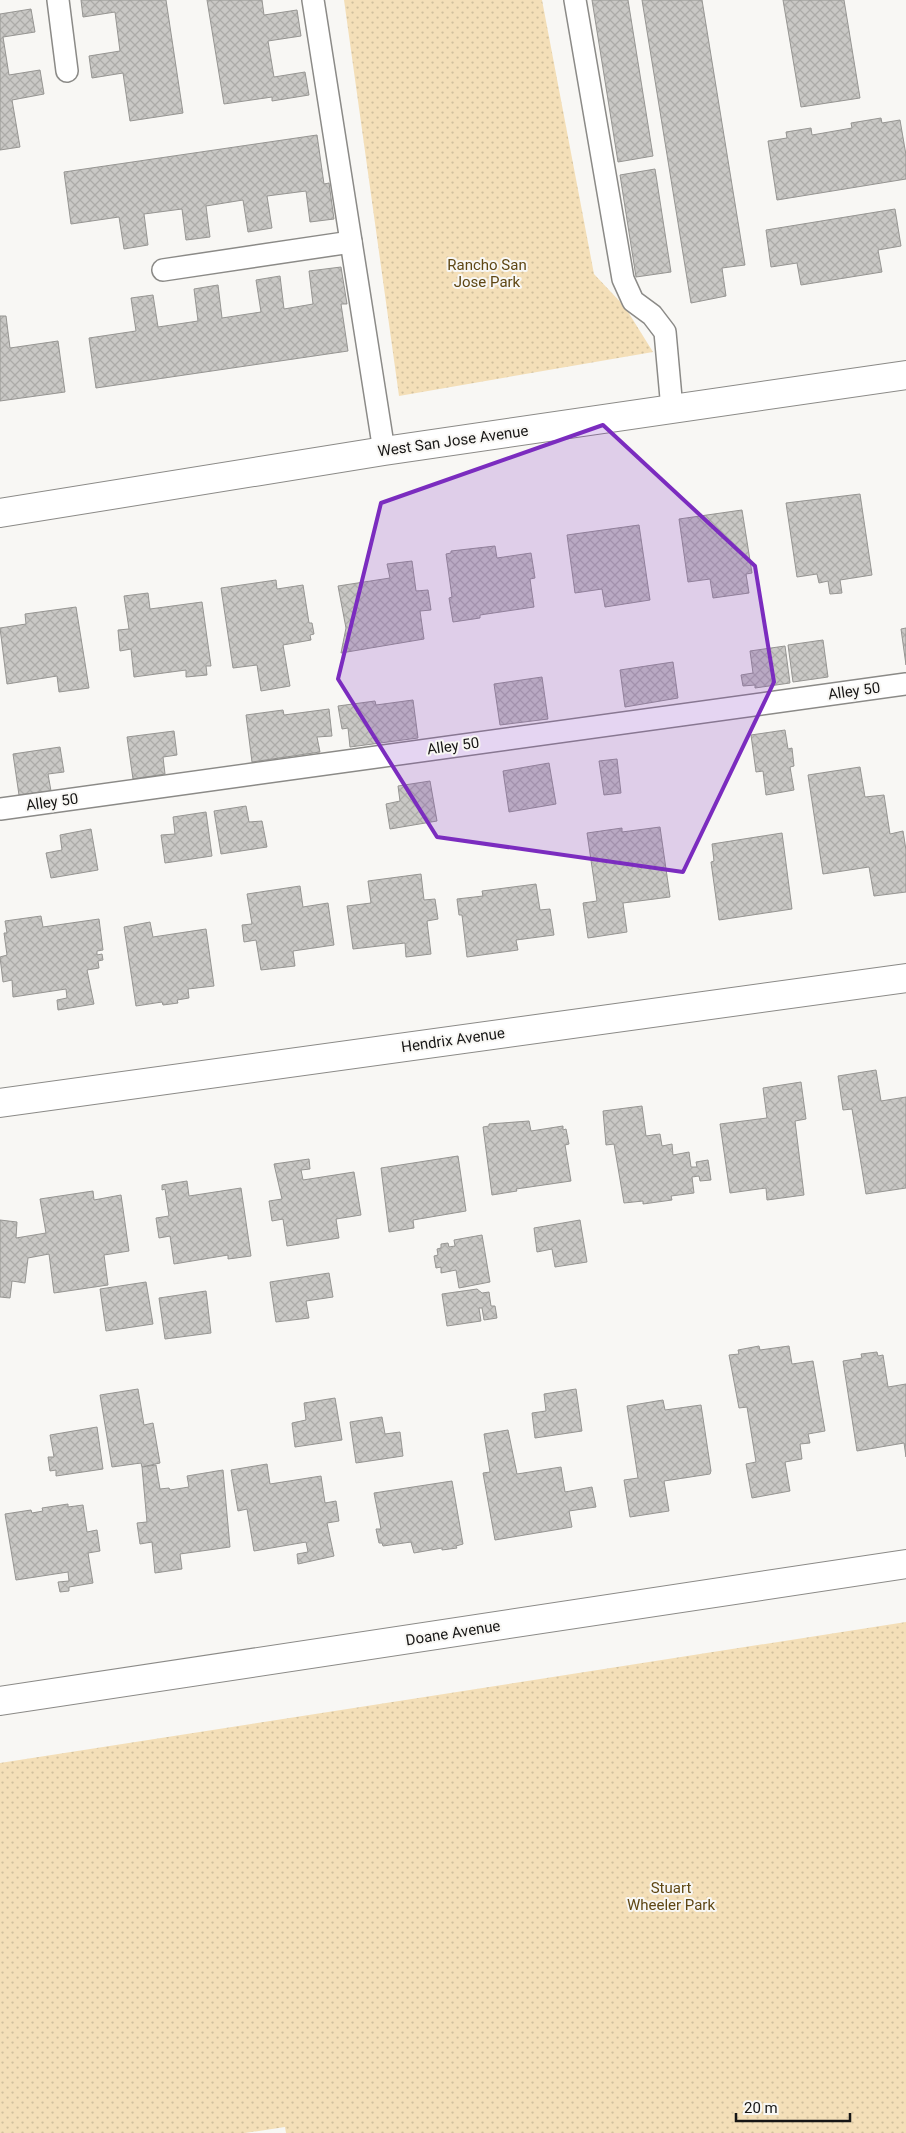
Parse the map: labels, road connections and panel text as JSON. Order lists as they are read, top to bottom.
{
  "streets": {
    "street": ["West San Jose Avenue", "Hendrix Avenue", "Doane Avenue"],
    "lane": ["Alley 50"]
  },
  "parks": ["Rancho San Jose Park", "Stuart Wheeler Park"],
  "scale_bar": "20 m"
}
